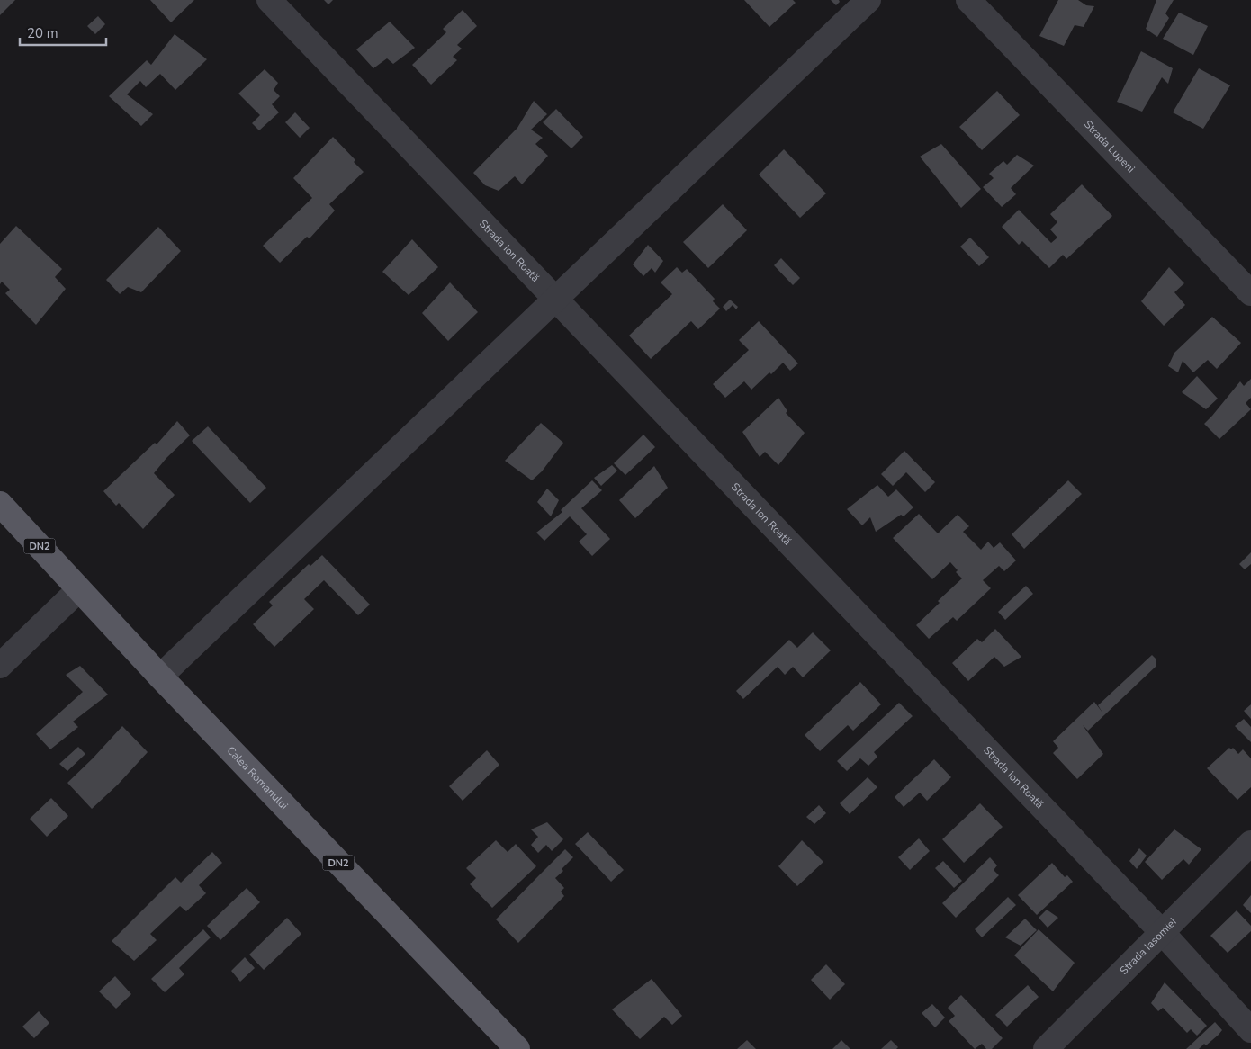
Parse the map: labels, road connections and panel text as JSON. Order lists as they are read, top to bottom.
{
  "streets": {
    "main road": ["DN2", "Calea Romanului"],
    "street": ["Strada Lupeni", "Strada Ion Roată", "Strada Iasomiei"]
  },
  "crossings": [
    ["Strada Ion Roată", "Strada Iasomiei"]
  ],
  "scale_bar": "20 m"
}
